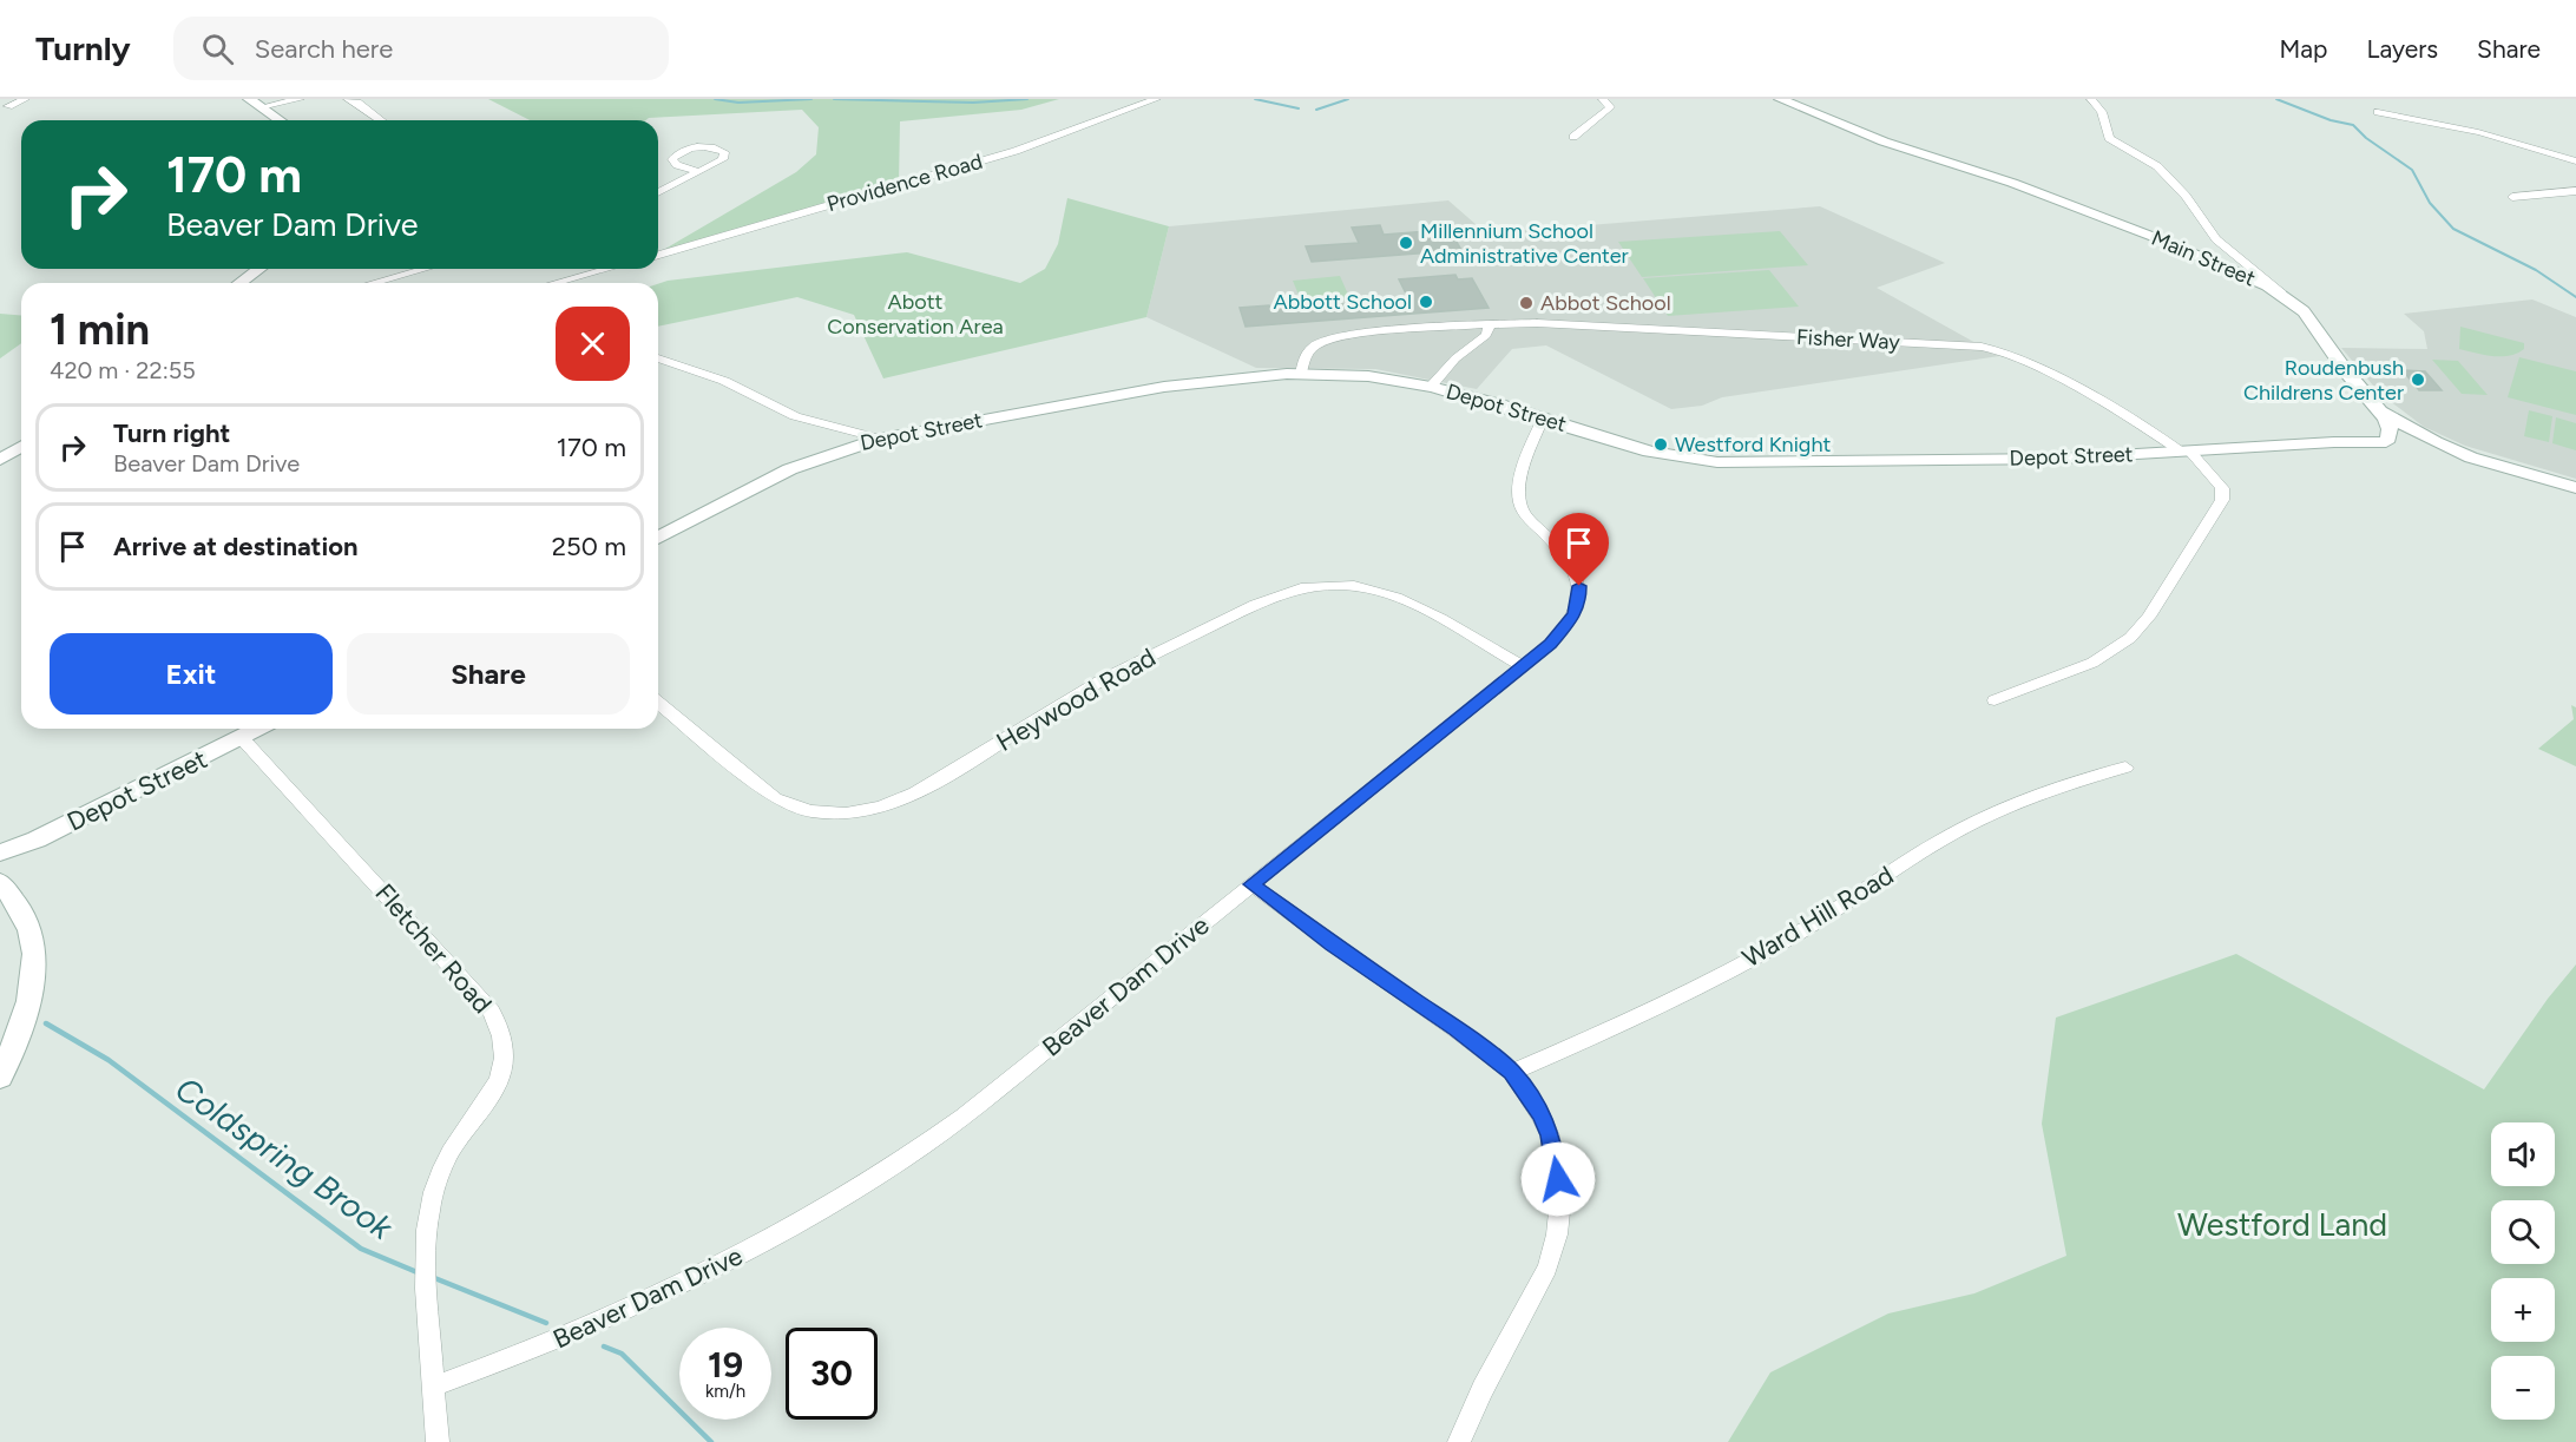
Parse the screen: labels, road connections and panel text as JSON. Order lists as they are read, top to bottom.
{
  "streets": {
    "main road": ["Main Street", "Depot Street"],
    "street": [
      "Providence Road",
      "Fisher Way",
      "Heywood Road",
      "Ward Hill Road",
      "Fletcher Road",
      "Beaver Dam Drive"
    ]
  },
  "crossings": [
    ["Main Street", "Depot Street"],
    ["Fisher Way", "Depot Street"],
    ["Depot Street", "Fletcher Road"],
    ["Depot Street", "Beaver Dam Drive"],
    ["Heywood Road", "Beaver Dam Drive"],
    ["Fletcher Road", "Beaver Dam Drive"]
  ],
  "water": ["Coldspring Brook"],
  "parks": ["Abott Conservation Area", "Westford Land"],
  "places": [
    "Millennium School Administrative Center",
    "Abbott School",
    "Abbot School",
    "Roudenbush Childrens Center",
    "Westford Knight"
  ],
  "page": {
    "header": "Turnly",
    "search": "Search here",
    "nav": ["Map", "Layers", "Share"],
    "turn": ["170 m", "Beaver Dam Drive"],
    "heading": ["1 min", "420 m · 22:55"],
    "list": [
      {
        "name": "Turn right",
        "note": "Beaver Dam Drive",
        "value": "170 m"
      },
      {
        "name": "Arrive at destination",
        "value": "250 m"
      }
    ],
    "buttons": ["Exit", "Share"],
    "map_buttons": ["+", "−"],
    "speed": "19 km/h",
    "limit": "30"
  }
}
